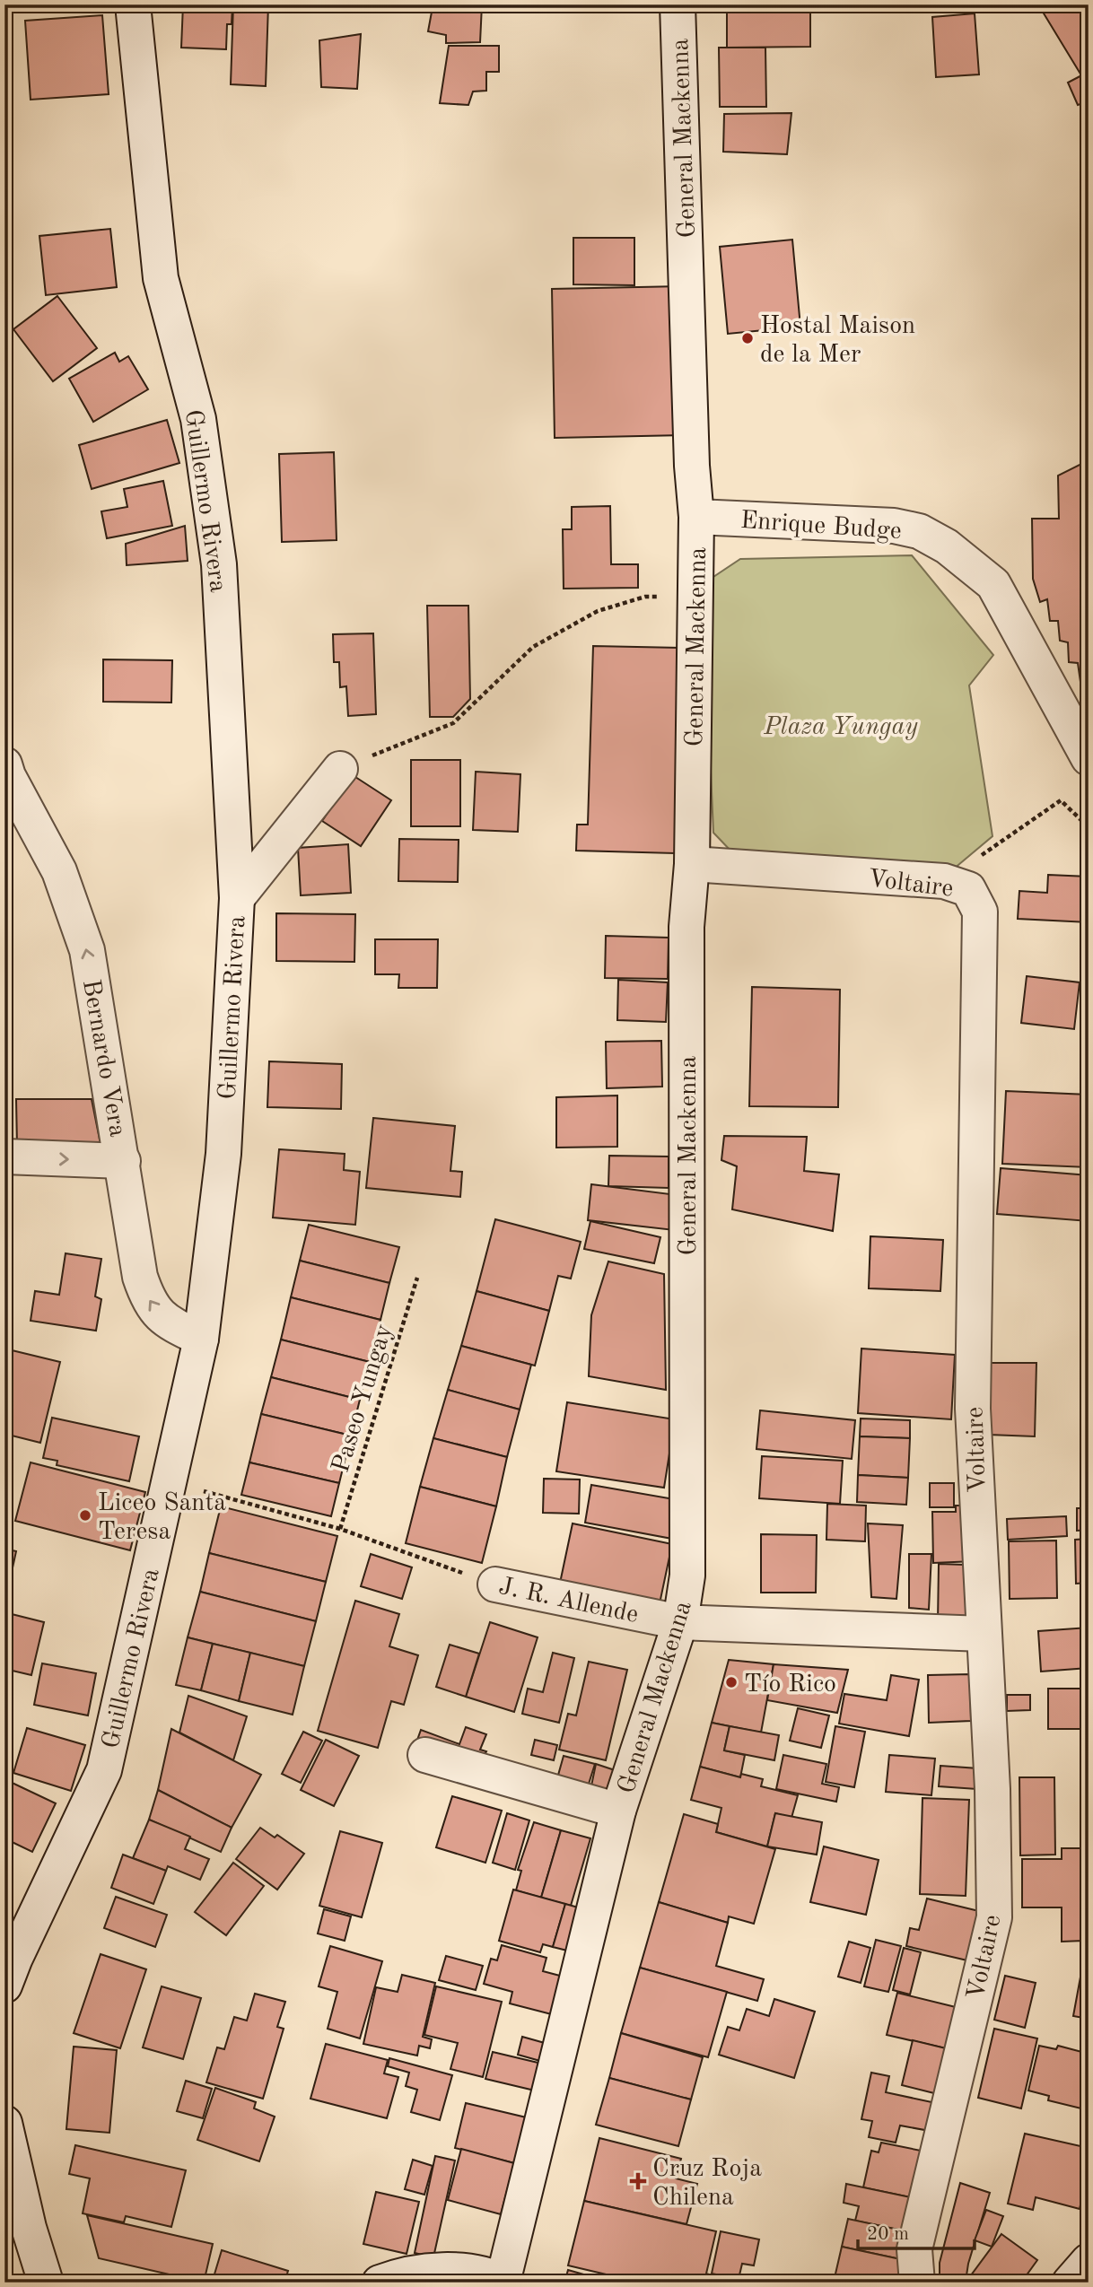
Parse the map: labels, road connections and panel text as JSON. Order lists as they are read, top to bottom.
{
  "streets": {
    "street": [
      "General Mackenna",
      "Guillermo Rivera",
      "Enrique Budge",
      "Voltaire",
      "Bernardo Vera",
      "J. R. Allende"
    ],
    "path": ["Paseo Yungay"]
  },
  "crossings": [
    ["General Mackenna", "Enrique Budge"],
    ["General Mackenna", "Voltaire"],
    ["General Mackenna", "J. R. Allende"],
    ["Guillermo Rivera", "Bernardo Vera"],
    ["Guillermo Rivera", "J. R. Allende"],
    ["Voltaire", "J. R. Allende"],
    ["Paseo Yungay", "J. R. Allende"]
  ],
  "one_way": ["Bernardo Vera"],
  "parks": ["Plaza Yungay"],
  "places": {
    "other": ["Hostal Maison de la Mer", "Liceo Santa Teresa", "Tío Rico"],
    "health": ["Cruz Roja Chilena"]
  },
  "scale_bar": "20 m"
}
